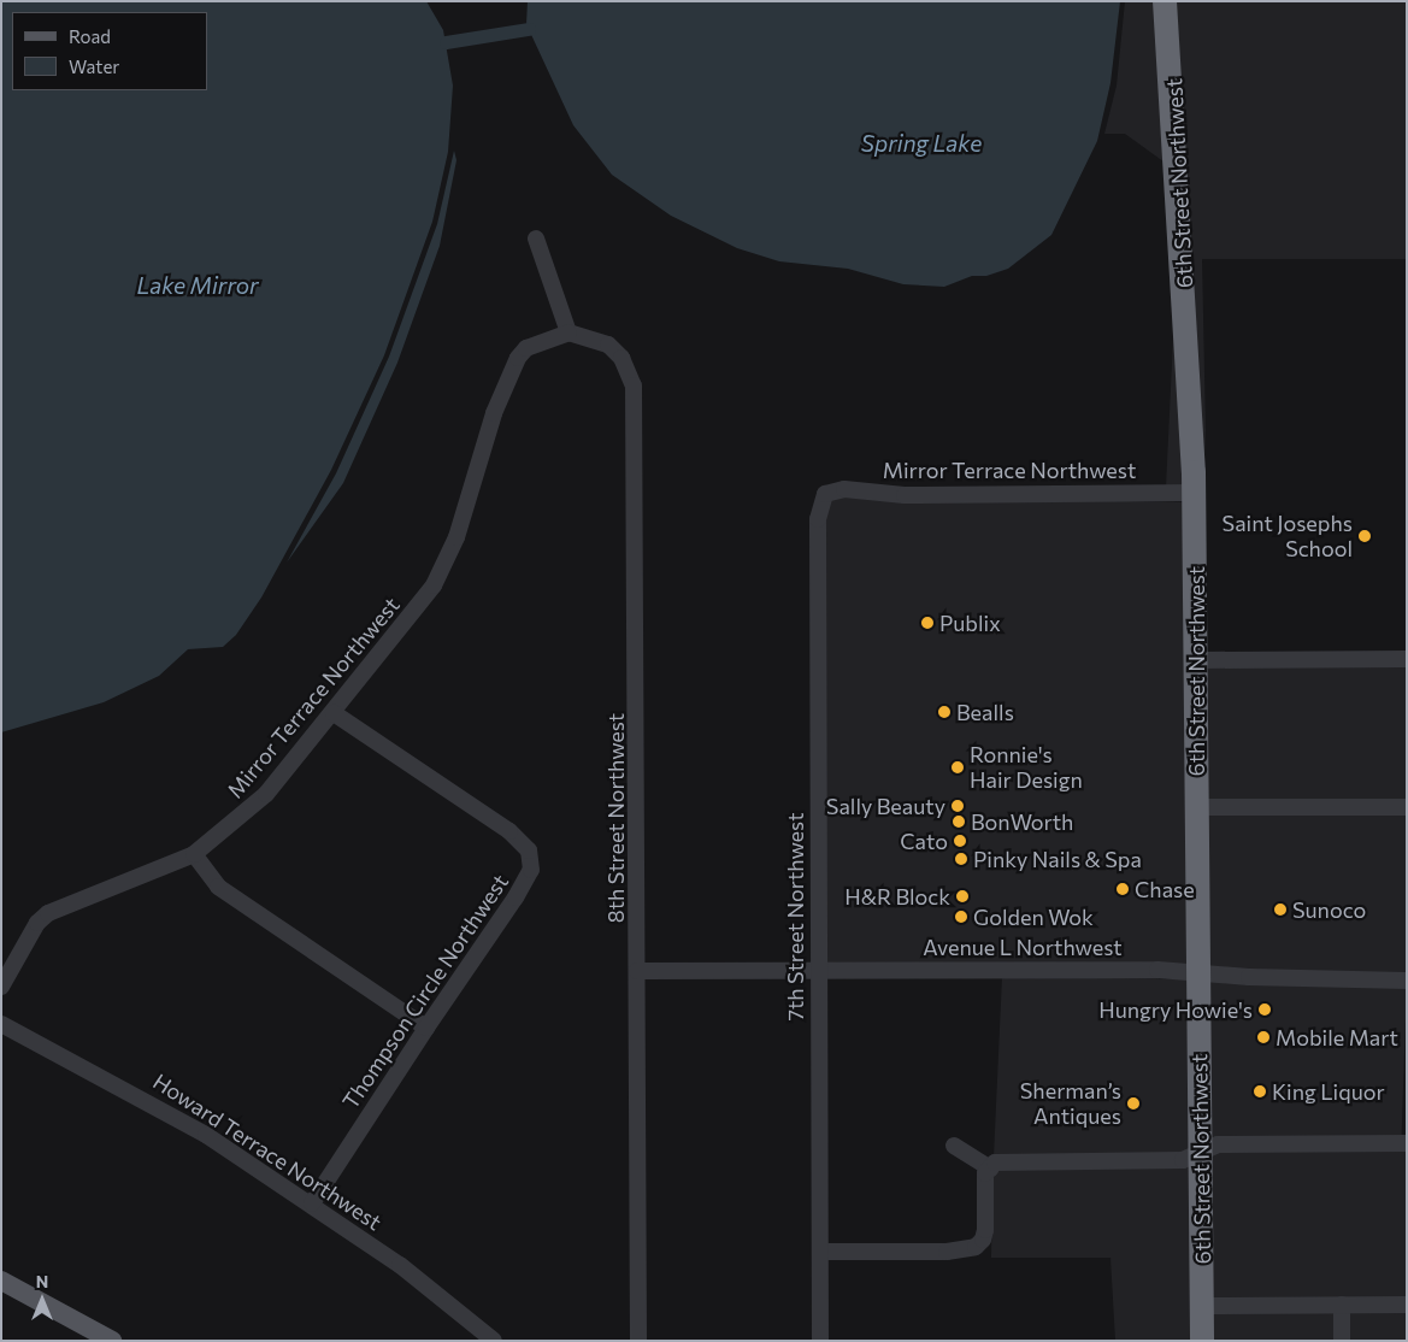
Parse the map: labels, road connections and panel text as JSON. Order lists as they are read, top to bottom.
{
  "streets": {
    "highway": ["6th Street Northwest"],
    "street": [
      "Mirror Terrace Northwest",
      "8th Street Northwest",
      "7th Street Northwest",
      "Avenue L Northwest",
      "Thompson Circle Northwest",
      "Howard Terrace Northwest"
    ]
  },
  "crossings": [
    ["6th Street Northwest", "Mirror Terrace Northwest"],
    ["6th Street Northwest", "Avenue L Northwest"],
    ["Mirror Terrace Northwest", "8th Street Northwest"],
    ["Mirror Terrace Northwest", "7th Street Northwest"],
    ["Mirror Terrace Northwest", "Thompson Circle Northwest"],
    ["8th Street Northwest", "Avenue L Northwest"],
    ["7th Street Northwest", "Avenue L Northwest"],
    ["Thompson Circle Northwest", "Howard Terrace Northwest"]
  ],
  "water": ["Spring Lake", "Lake Mirror"],
  "places": [
    "Saint Josephs School",
    "Publix",
    "Bealls",
    "Ronnie's Hair Design",
    "Sally Beauty",
    "BonWorth",
    "Cato",
    "Pinky Nails & Spa",
    "Chase",
    "H&R Block",
    "Sunoco",
    "Golden Wok",
    "Hungry Howie's",
    "Mobile Mart",
    "King Liquor",
    "Sherman’s Antiques"
  ],
  "legend": ["Road", "Water"],
  "north": "top"
}
